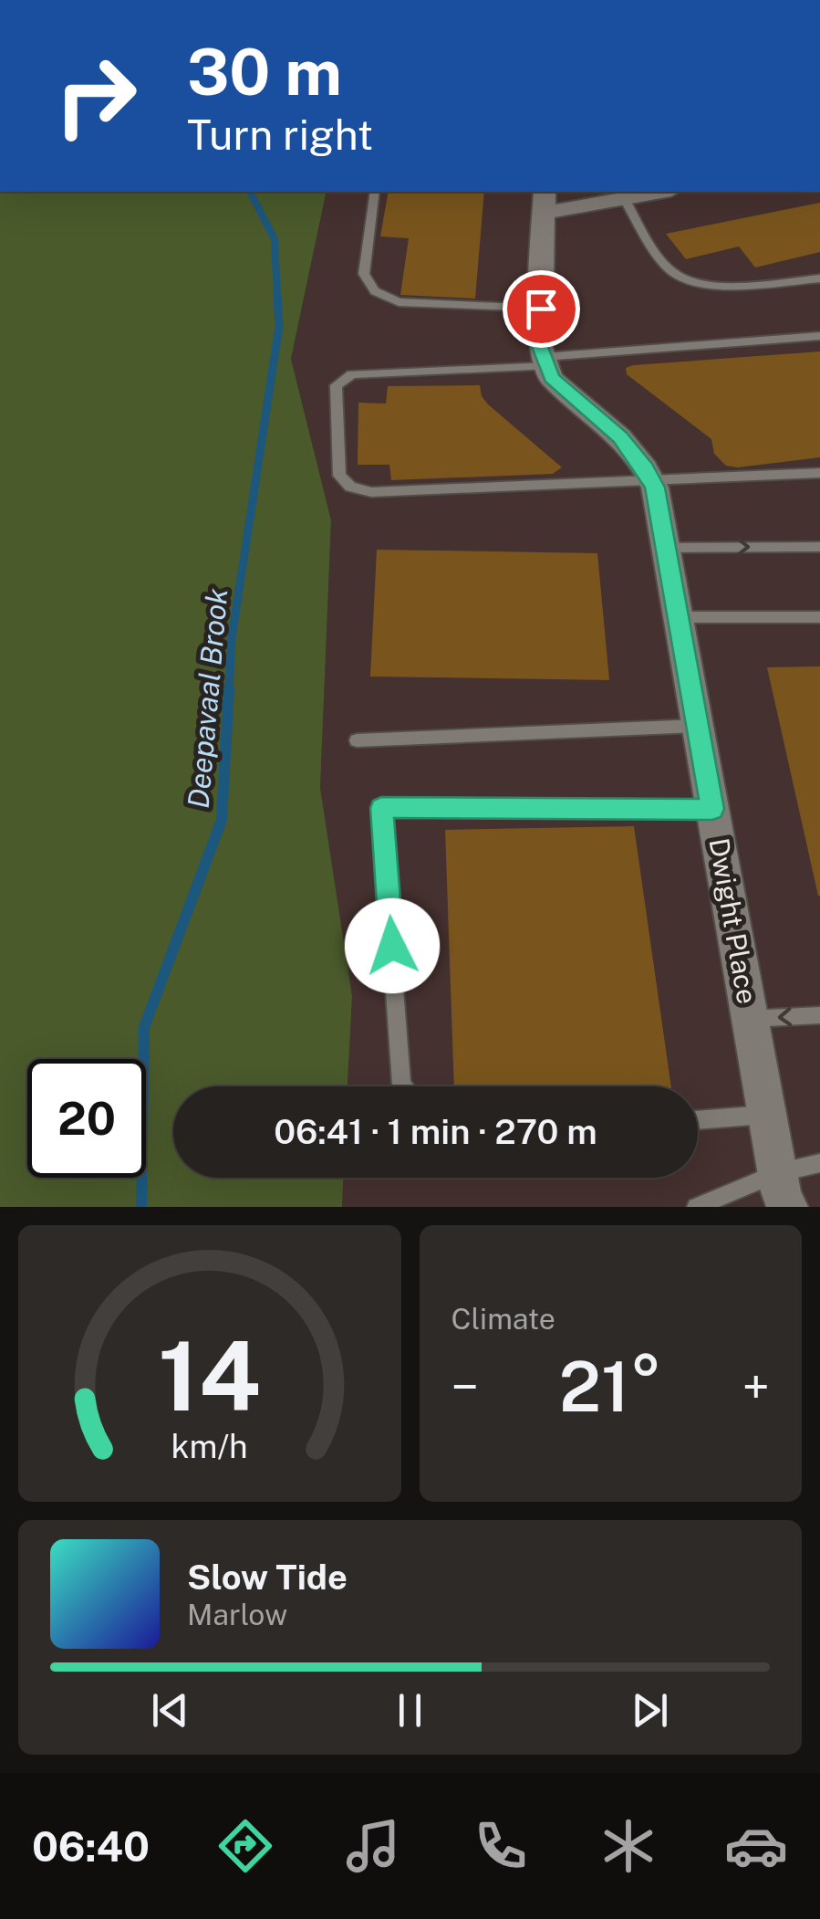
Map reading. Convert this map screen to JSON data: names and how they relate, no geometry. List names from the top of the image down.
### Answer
{
  "streets": {
    "street": ["Dwight Place"]
  },
  "water": ["Deepavaal Brook"],
  "page": {
    "turn": ["30 m", "Turn right"],
    "limit": "20",
    "trip": "06:41 · 1 min · 270 m",
    "tile": "Climate",
    "heat": ["−", "21°", "+"],
    "song": ["Slow Tide", "Marlow"],
    "tabs": "06:40",
    "gauge": ["14", "km/h"]
  }
}
